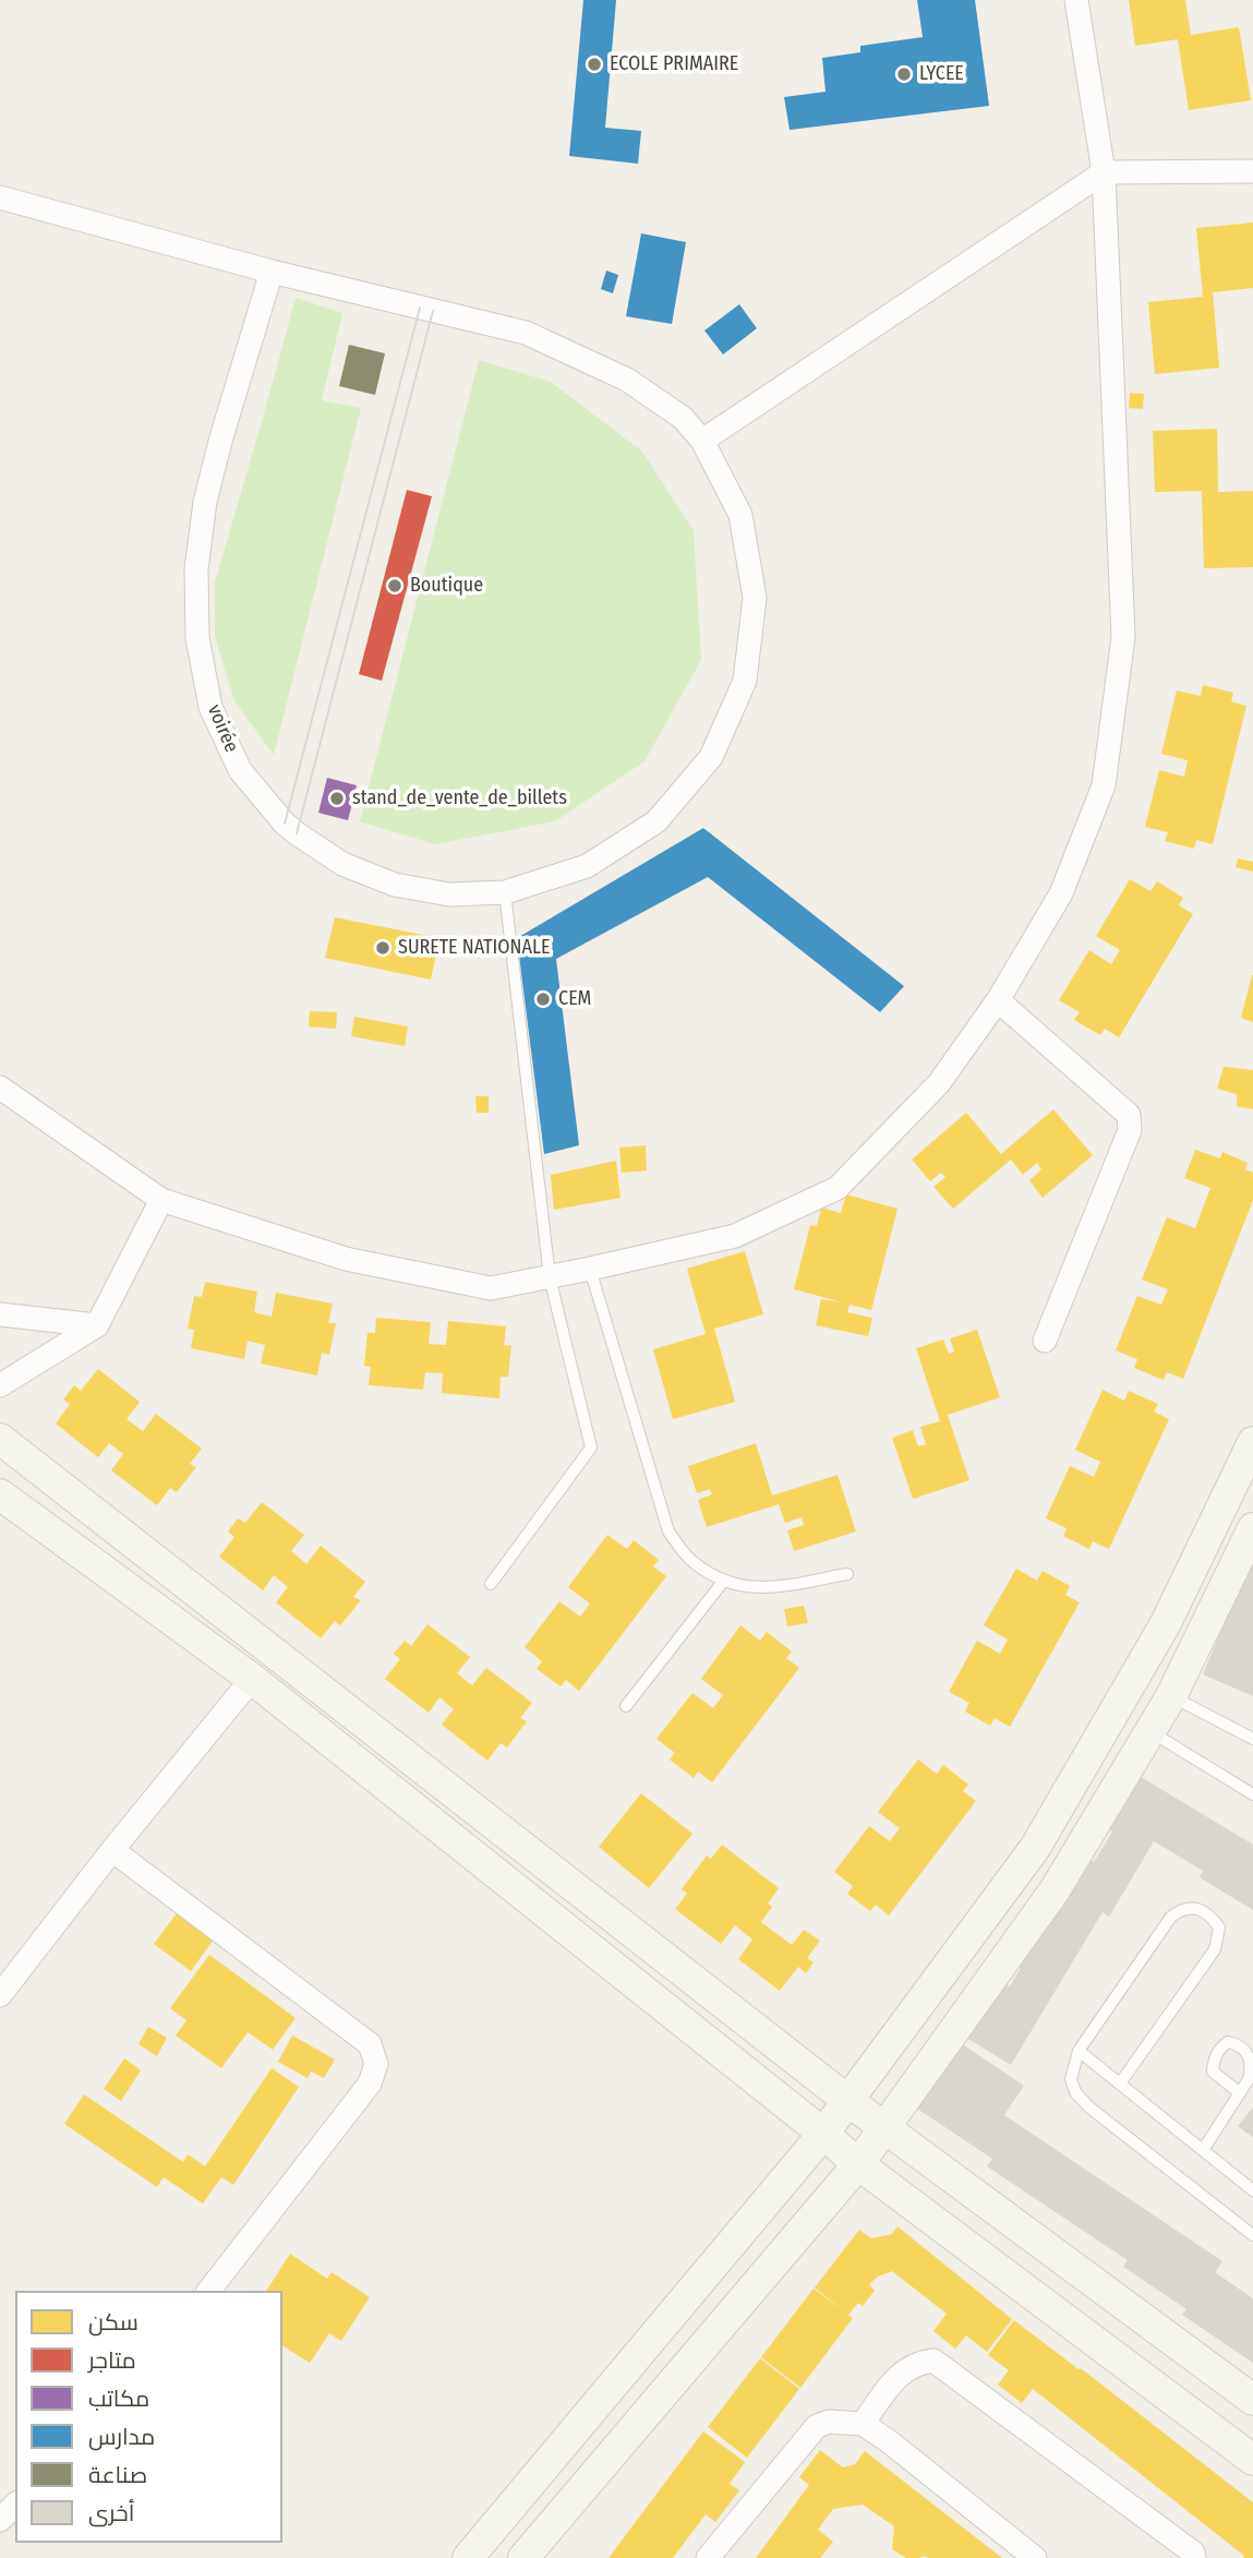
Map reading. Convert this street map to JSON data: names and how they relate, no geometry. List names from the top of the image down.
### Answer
{
  "streets": {
    "street": ["voirée"]
  },
  "places": [
    "ECOLE PRIMAIRE",
    "LYCEE",
    "Boutique",
    "stand_de_vente_de_billets",
    "SURETE NATIONALE",
    "CEM"
  ],
  "legend": [
    "سكن",
    "متاجر",
    "مكاتب",
    "مدارس",
    "صناعة",
    "أخرى"
  ]
}
